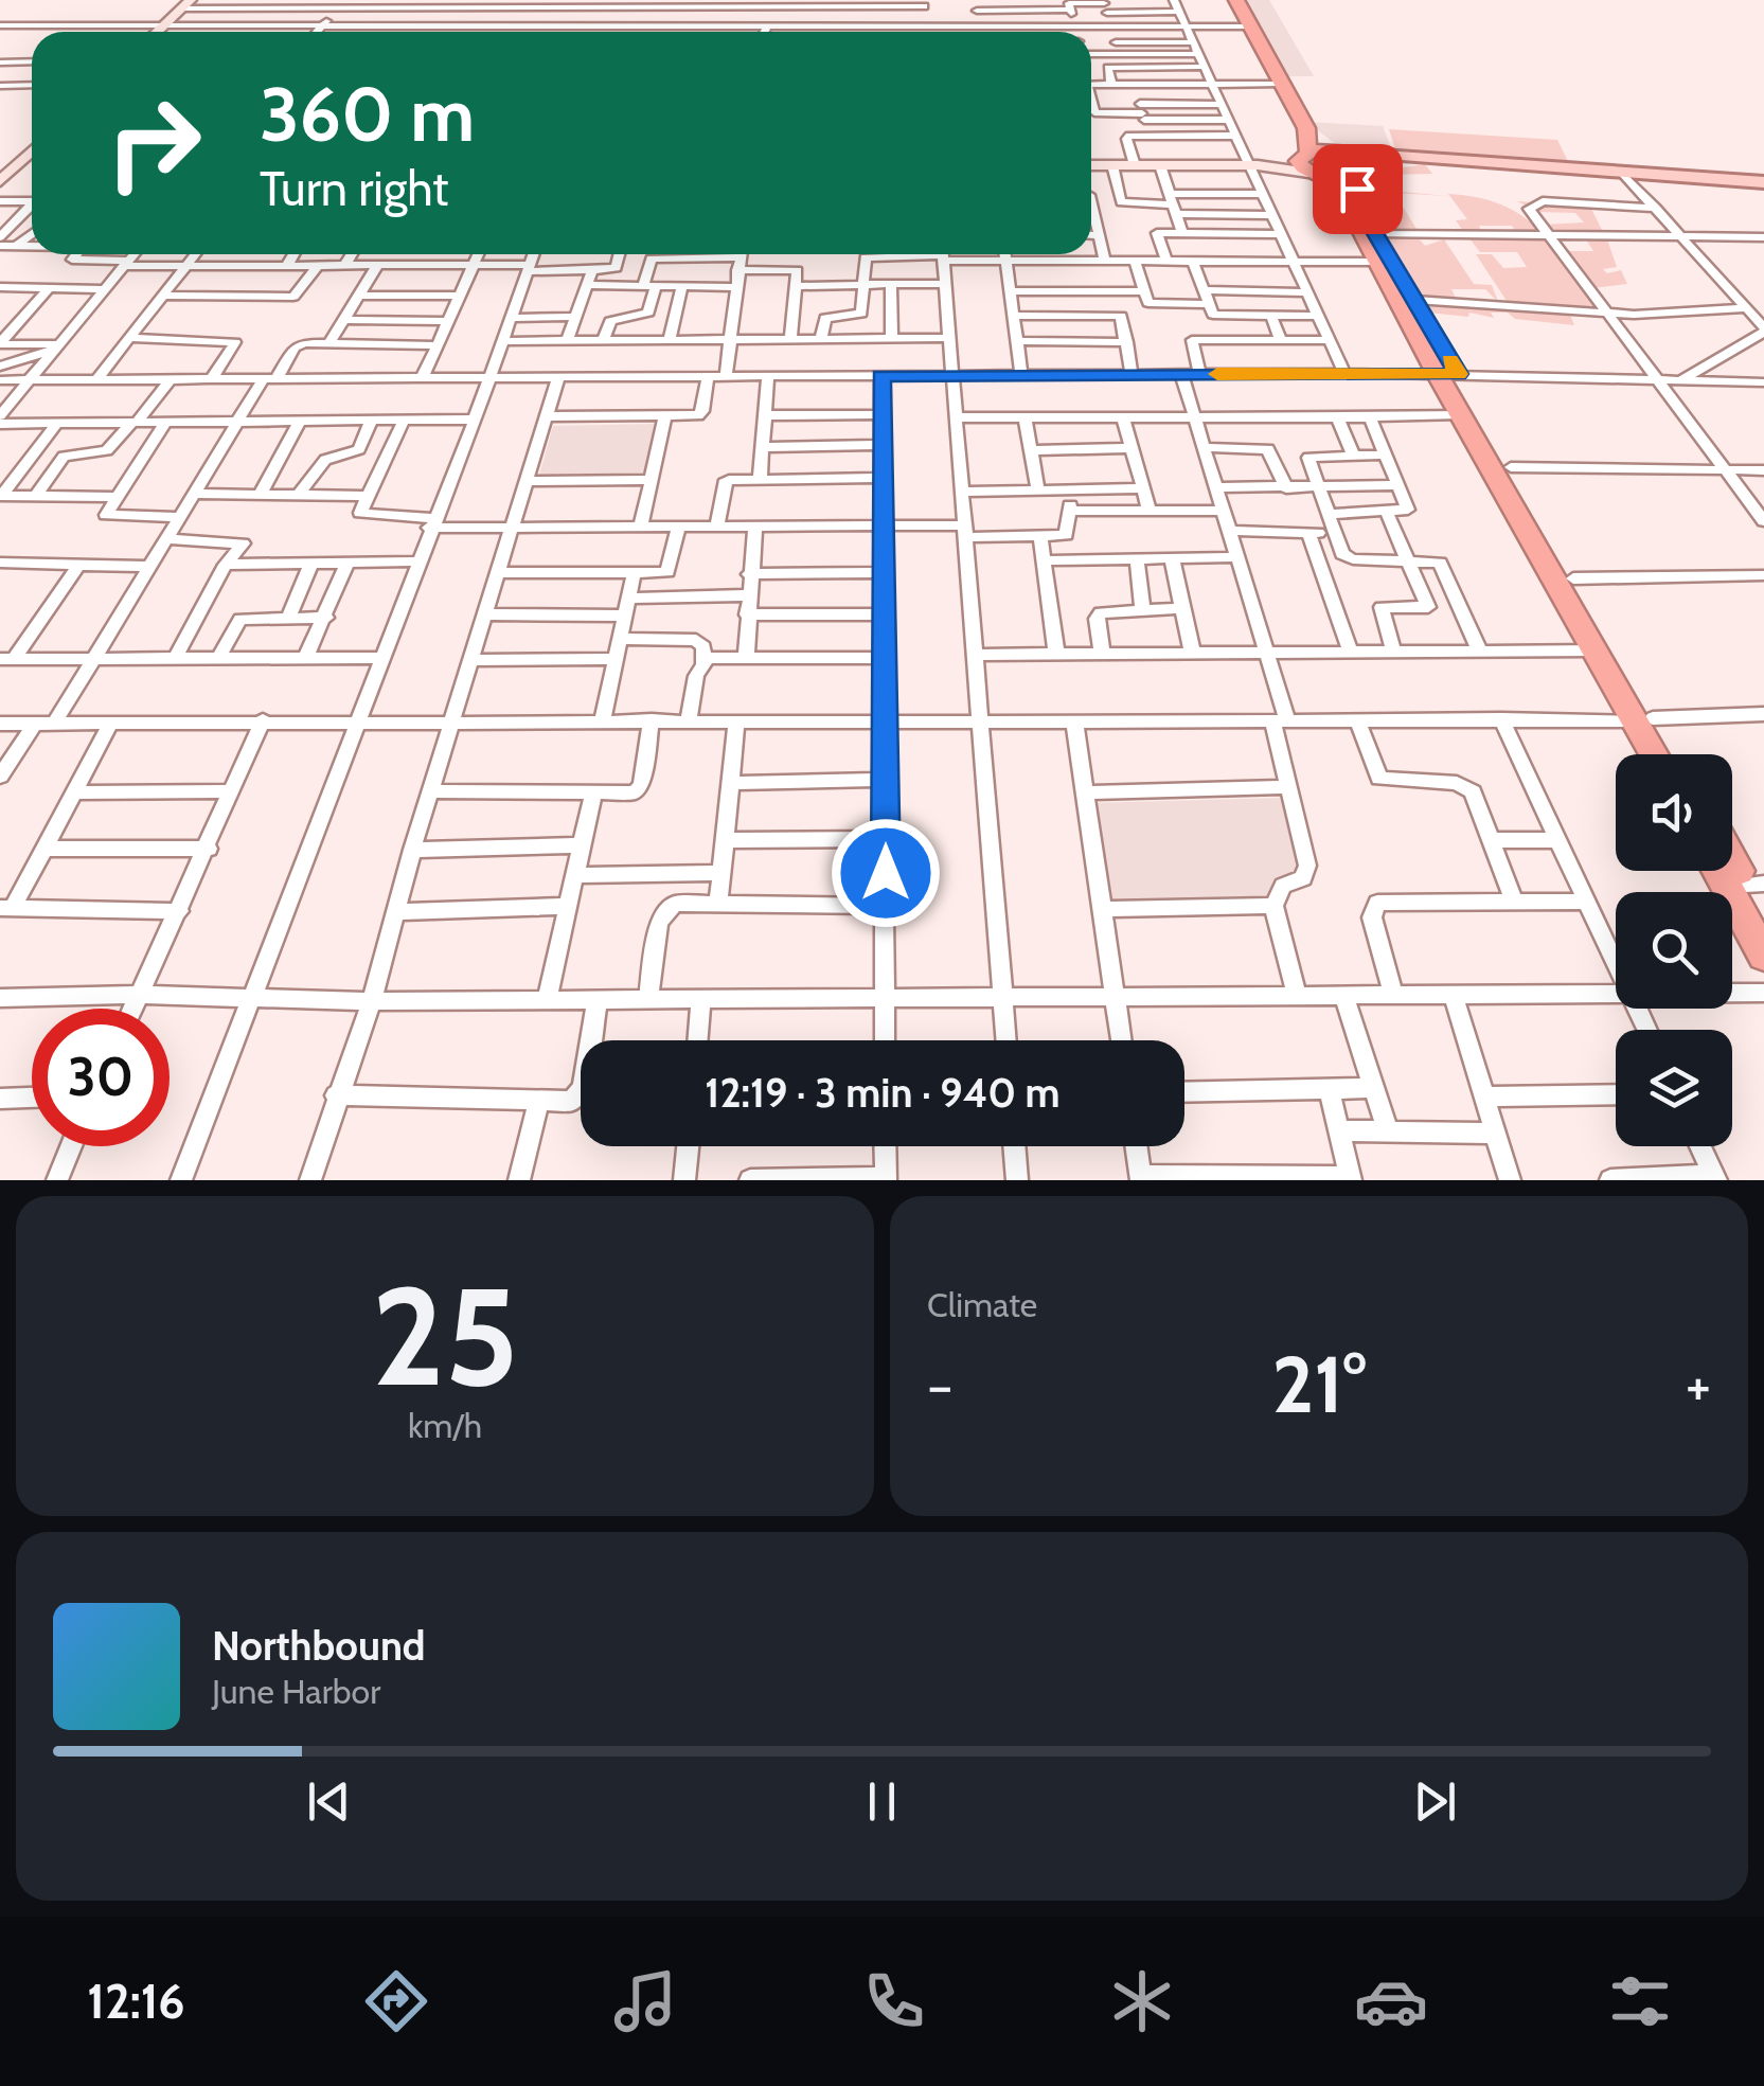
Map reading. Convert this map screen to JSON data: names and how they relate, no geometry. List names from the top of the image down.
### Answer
{
  "page": {
    "turn": ["360 m", "Turn right"],
    "limit": "30",
    "trip": "12:19 · 3 min · 940 m",
    "tile": [
      ["25", "km/h"],
      "Climate"
    ],
    "heat": ["−", "21°", "+"],
    "song": ["Northbound", "June Harbor"],
    "tabs": "12:16"
  }
}
